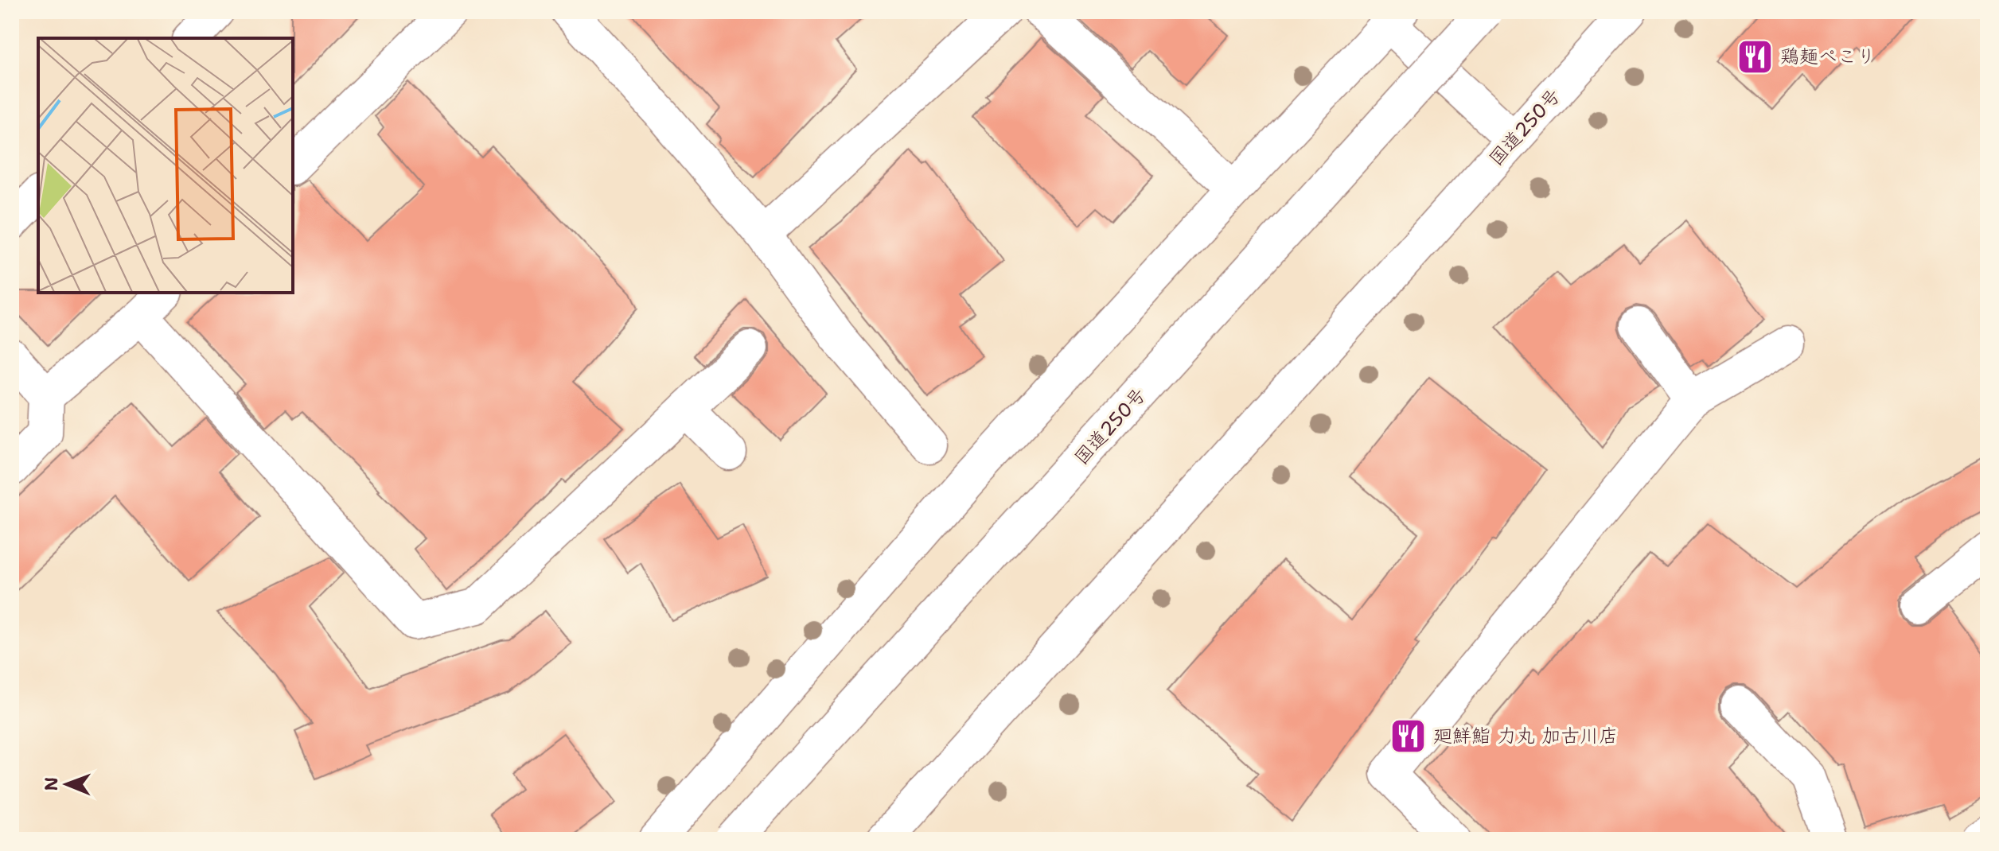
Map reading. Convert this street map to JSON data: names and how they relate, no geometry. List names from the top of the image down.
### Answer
{
  "streets": {
    "main road": ["国道250号"]
  },
  "places": {
    "restaurant": ["鶏麺ぺこり", "廻鮮鮨 力丸 加古川店"]
  },
  "north": "left"
}
